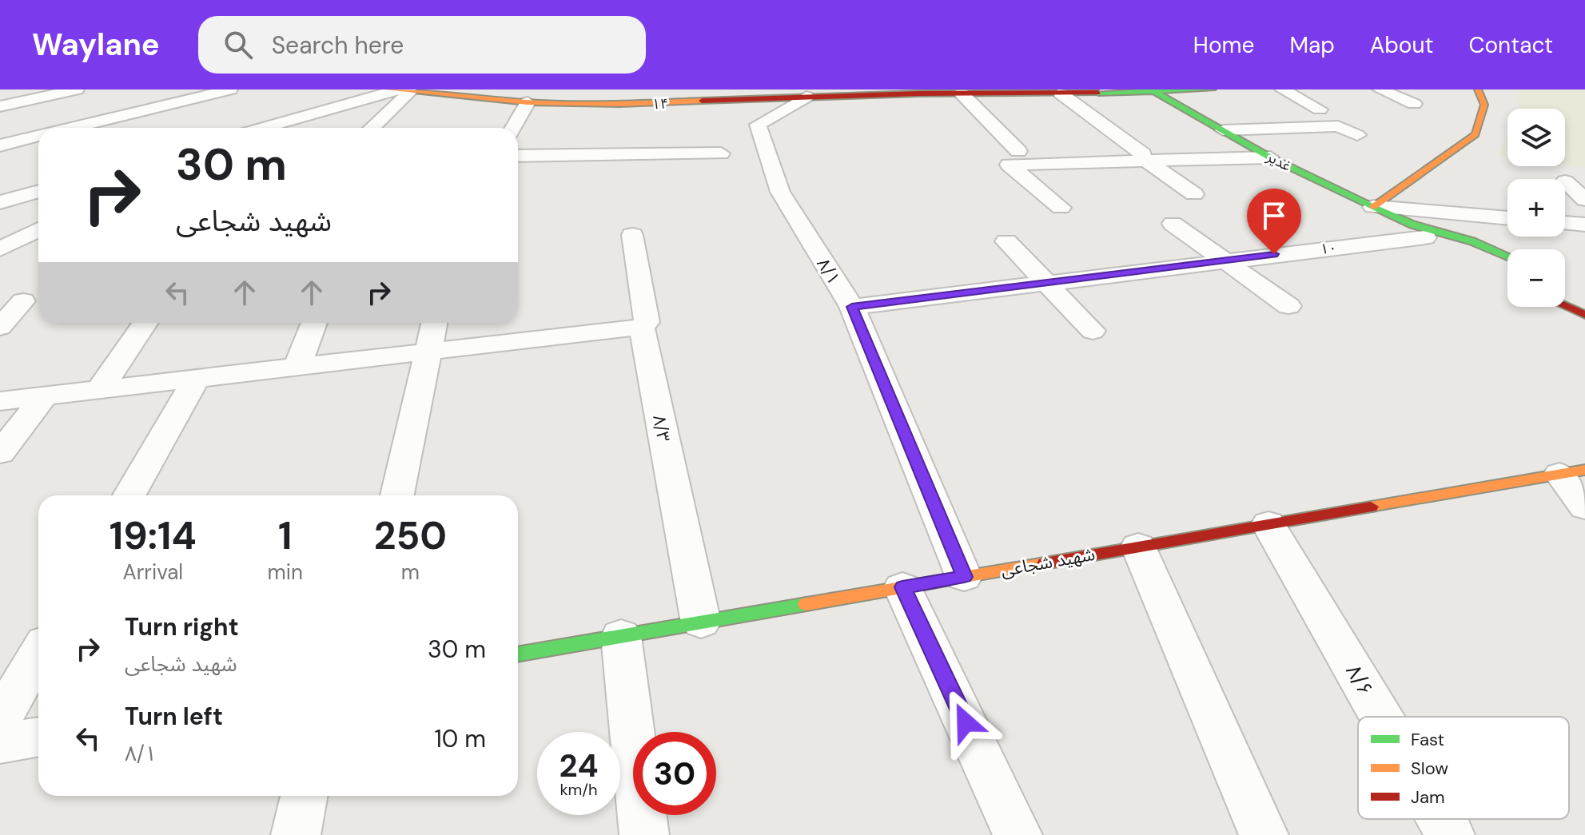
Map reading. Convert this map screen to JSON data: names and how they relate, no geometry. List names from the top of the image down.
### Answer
{
  "streets": {
    "street": [
      "۱۴",
      "غدیر",
      "۱۰",
      "۸/۱",
      "۸/۳",
      "شهید شجاعی",
      "۸/۶"
    ]
  },
  "crossings": [
    ["۱۴", "غدیر"],
    ["۱۴", "۸/۱"],
    ["غدیر", "۱۰"],
    ["۱۰", "۸/۱"],
    ["۸/۱", "شهید شجاعی"],
    ["۸/۳", "شهید شجاعی"],
    ["شهید شجاعی", "۸/۶"]
  ],
  "legend": ["Fast", "Slow", "Jam"],
  "page": {
    "header": "Waylane",
    "search": "Search here",
    "nav": [
      "Home",
      "Map",
      "About",
      "Contact"
    ],
    "map_buttons": ["+", "−"],
    "turn": ["30 m", "شهید شجاعی"],
    "eta": [
      "19:14",
      "Arrival",
      "1",
      "min",
      "250",
      "m"
    ],
    "list": [
      {
        "name": "Turn right",
        "note": "شهید شجاعی",
        "value": "30 m"
      },
      {
        "name": "Turn left",
        "note": "۸/۱",
        "value": "10 m"
      }
    ],
    "speed": "24 km/h",
    "limit": "30"
  }
}
